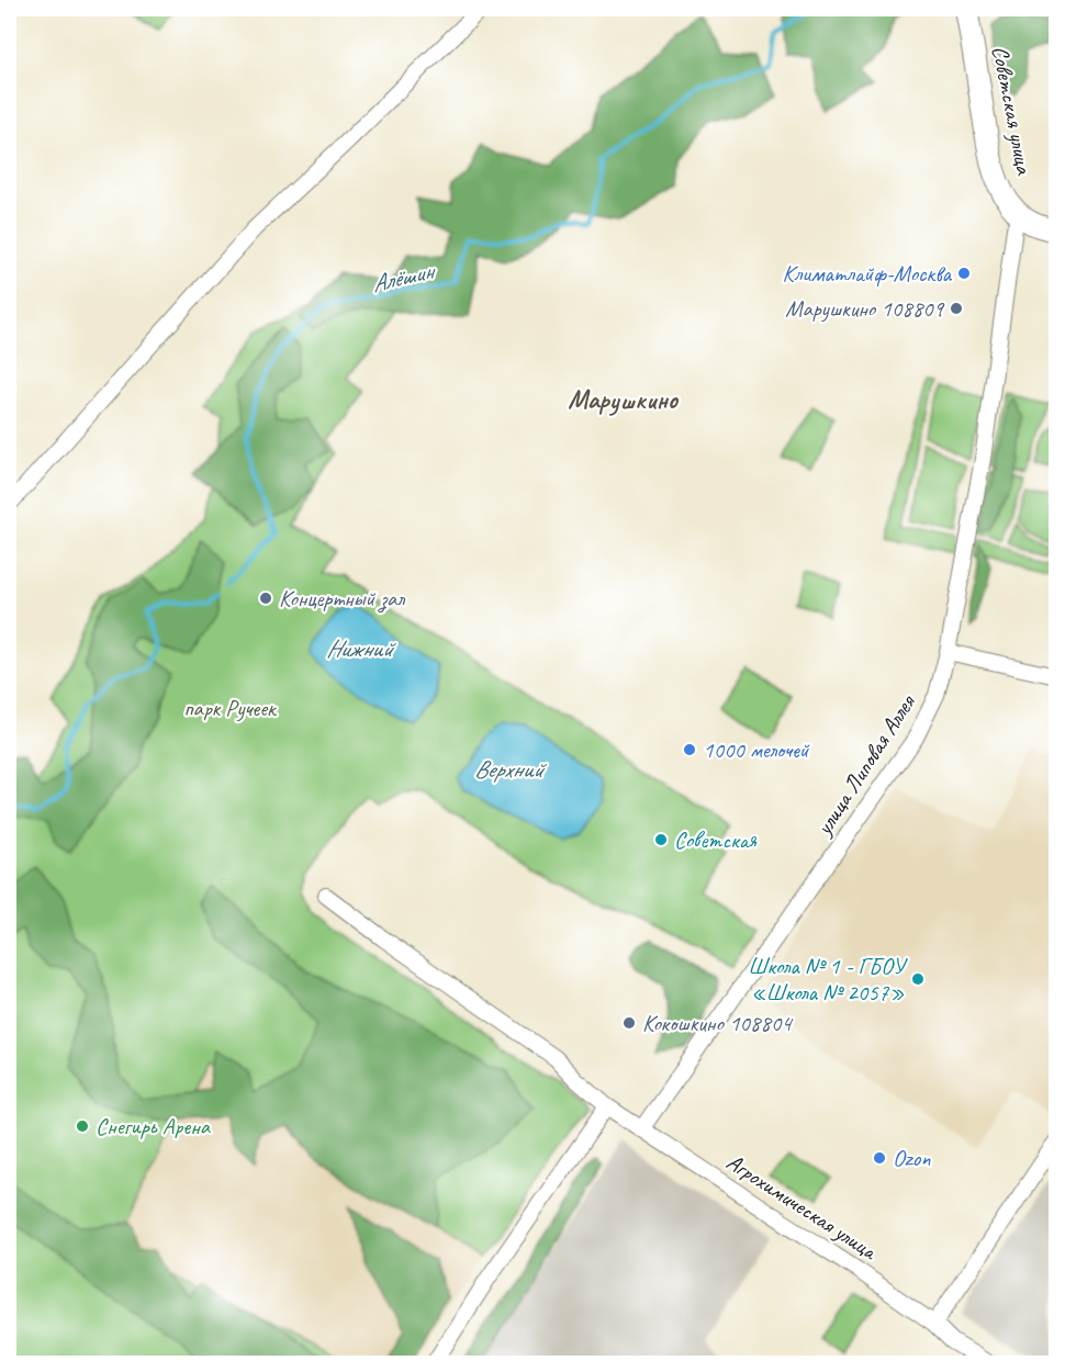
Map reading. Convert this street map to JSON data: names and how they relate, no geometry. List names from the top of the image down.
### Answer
{
  "streets": {
    "street": ["Советская улица", "улица Липовая Аллея", "Агрохимическая улица"]
  },
  "crossings": [
    ["Советская улица", "улица Липовая Аллея"],
    ["улица Липовая Аллея", "Агрохимическая улица"]
  ],
  "districts": ["Марушкино"],
  "water": ["Алёшин", "Нижний", "Верхний"],
  "parks": ["парк Ручеек"],
  "places": [
    "Климатлайф-Москва",
    "Марушкино 108809",
    "Концертный зал",
    "1000 мелочей",
    "Советская",
    "Школа № 1 - ГБОУ «Школа № 2057»",
    "Кокошкино 108804",
    "Снегирь Арена",
    "Ozon"
  ]
}
